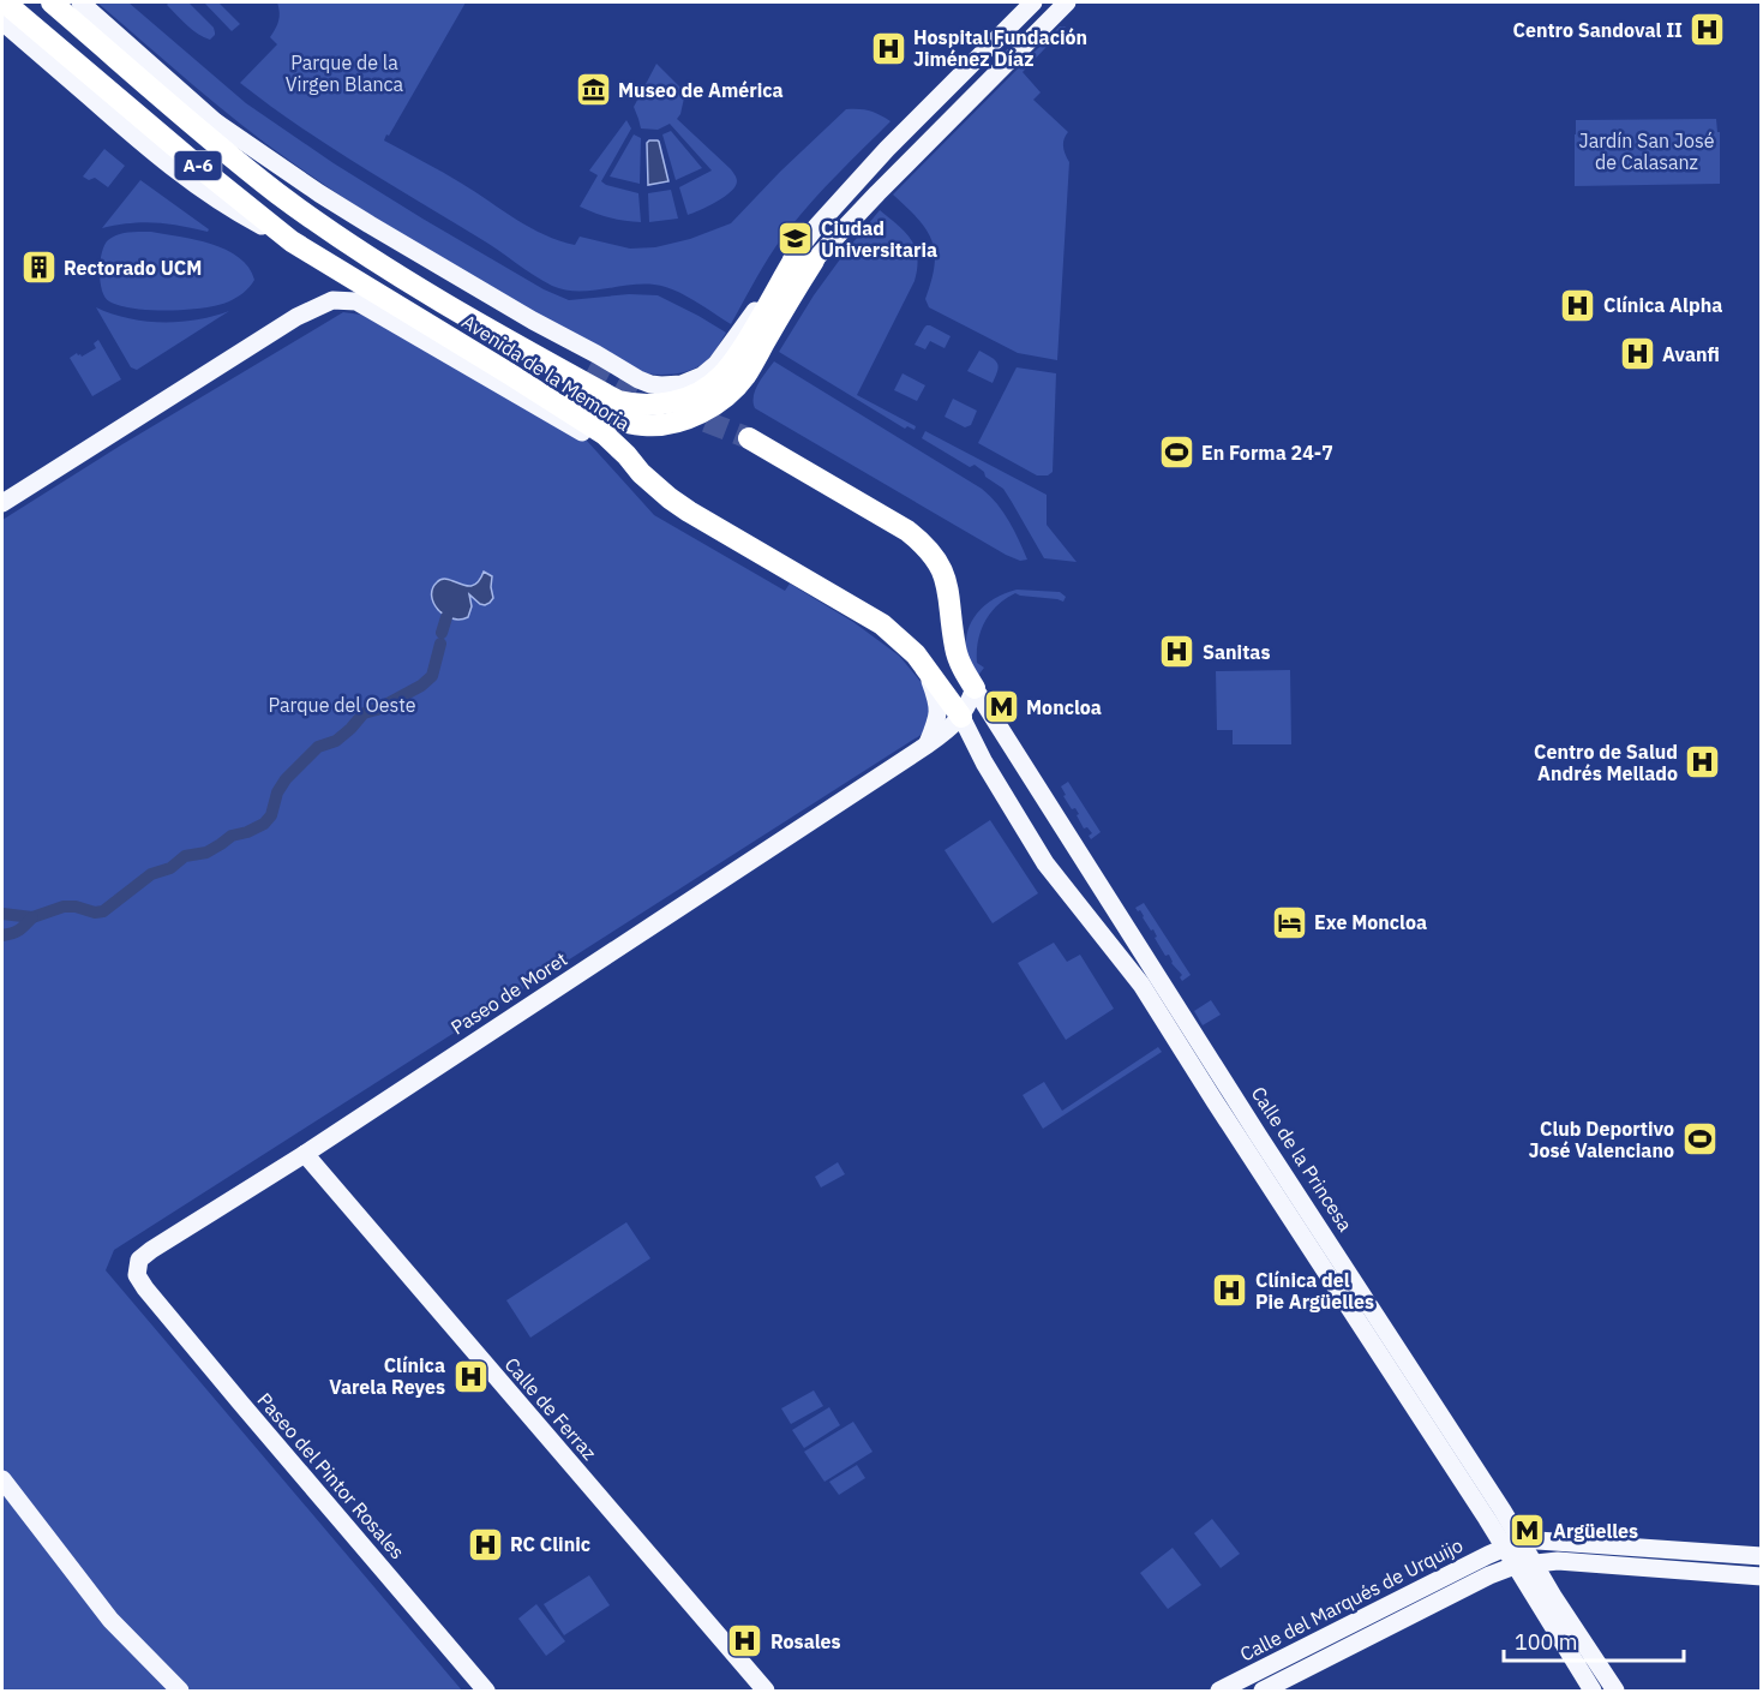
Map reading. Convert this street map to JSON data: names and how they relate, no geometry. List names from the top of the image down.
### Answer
{
  "streets": {
    "highway": ["A-6", "Avenida de la Memoria", "Calle de la Princesa"],
    "main road": [
      "Paseo de Moret",
      "Calle de Ferraz",
      "Paseo del Pintor Rosales",
      "Calle del Marqués de Urquijo"
    ]
  },
  "crossings": [
    ["Avenida de la Memoria", "Paseo de Moret"],
    ["Avenida de la Memoria", "Calle de la Princesa"],
    ["Paseo de Moret", "Calle de la Princesa"],
    ["Paseo de Moret", "Calle de Ferraz"],
    ["Paseo de Moret", "Paseo del Pintor Rosales"],
    ["Calle de la Princesa", "Calle del Marqués de Urquijo"]
  ],
  "parks": ["Parque de la Virgen Blanca", "Jardín San José de Calasanz", "Parque del Oeste"],
  "places": {
    "hospital": [
      "Centro Sandoval II",
      "Hospital Fundación Jiménez Díaz",
      "Clínica Alpha",
      "Avanfi",
      "Sanitas",
      "Centro de Salud Andrés Mellado",
      "Clínica del Pie Argüelles",
      "Clínica Varela Reyes",
      "RC Clinic",
      "Rosales"
    ],
    "museum": ["Museo de América"],
    "school or university": ["Ciudad Universitaria"],
    "building": ["Rectorado UCM"],
    "sports": ["En Forma 24-7", "Club Deportivo José Valenciano"],
    "metro station": ["Moncloa", "Argüelles"],
    "hotel": ["Exe Moncloa"]
  },
  "scale_bar": "100 m"
}
